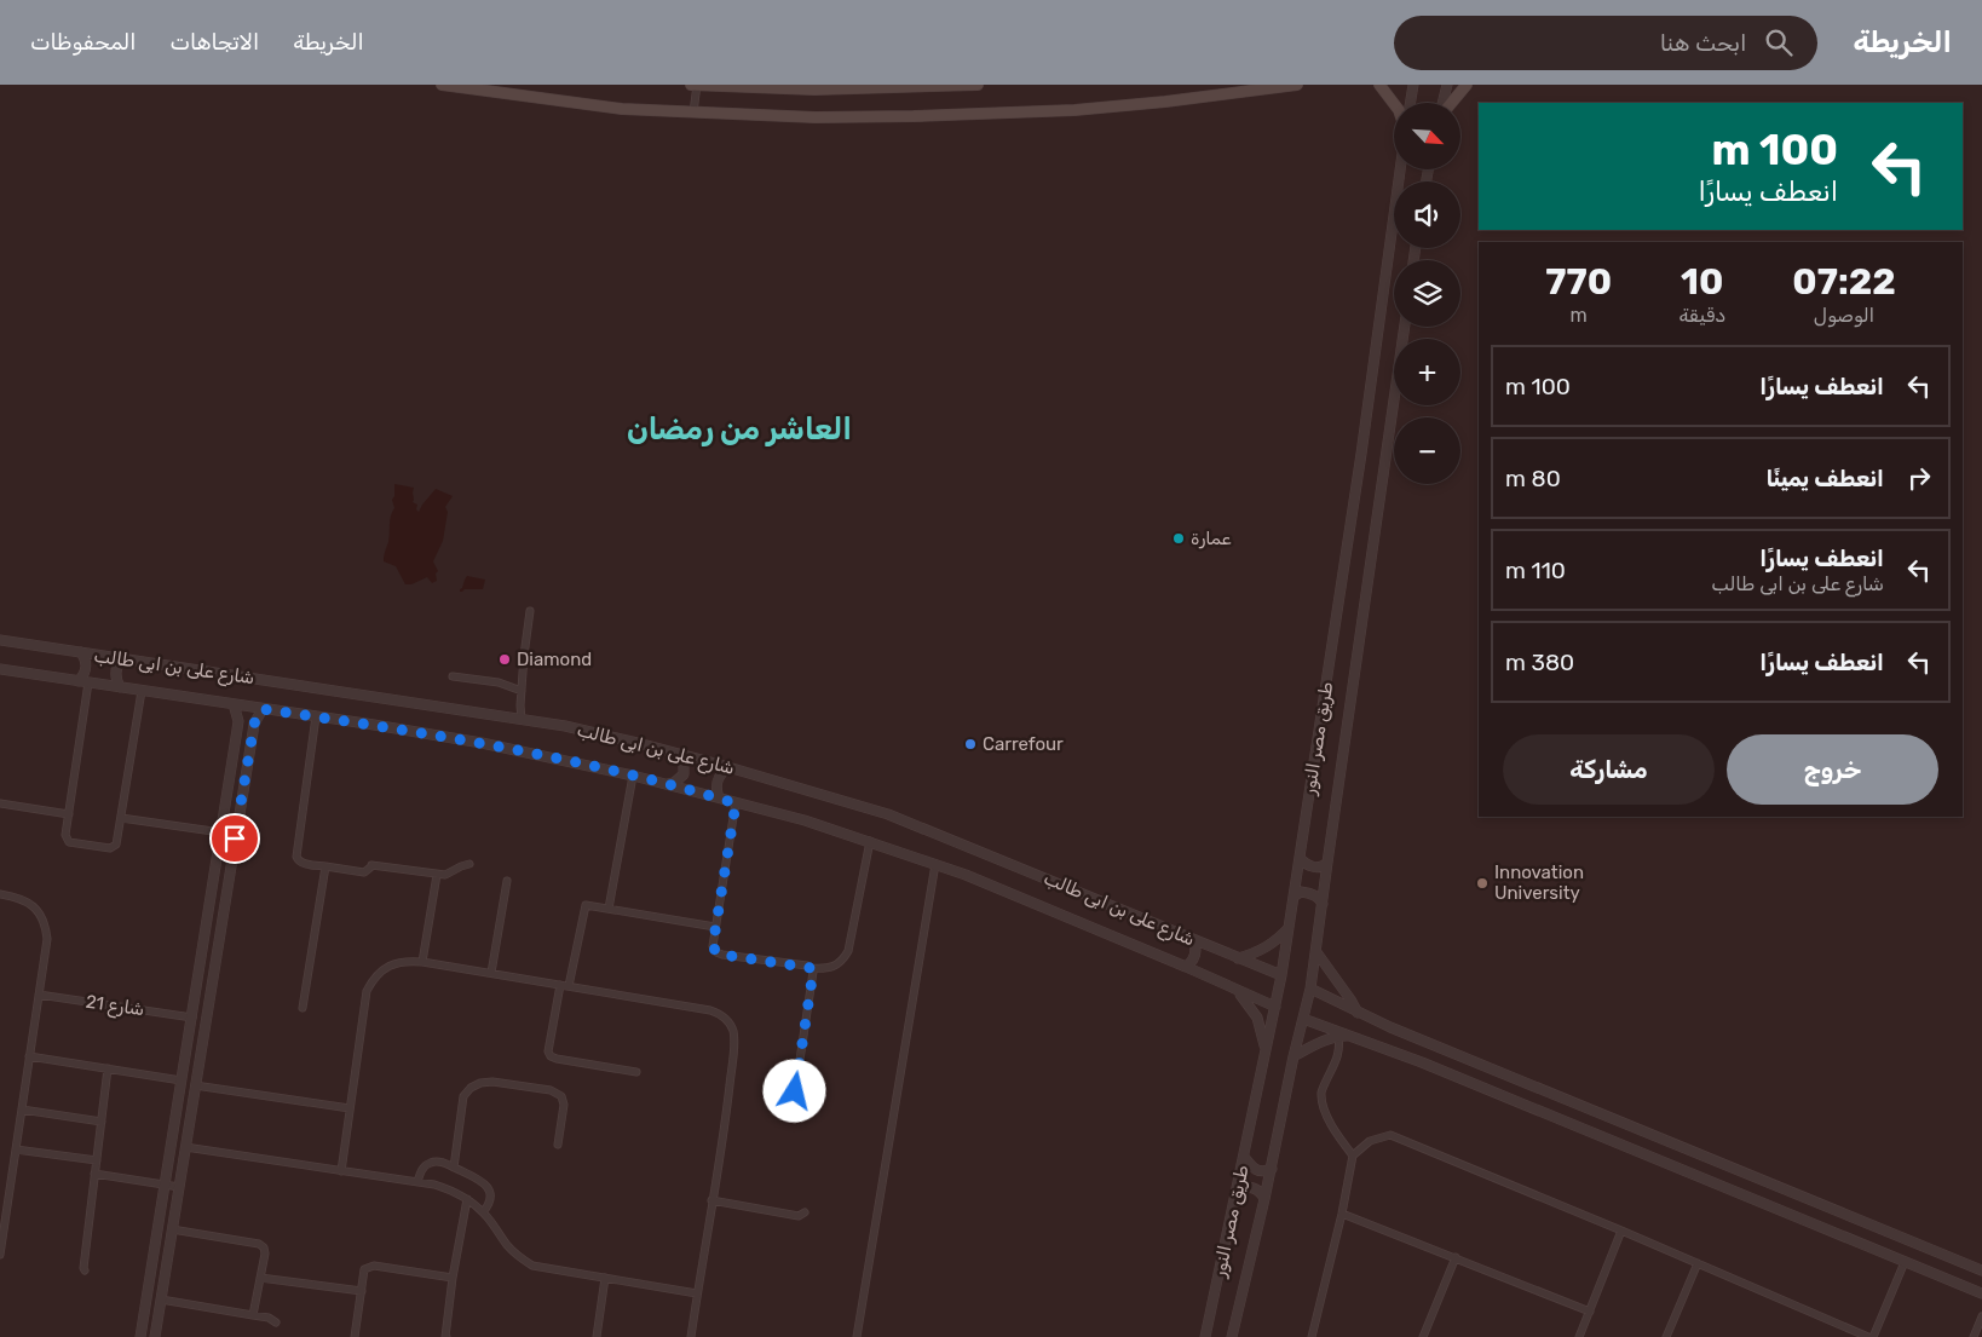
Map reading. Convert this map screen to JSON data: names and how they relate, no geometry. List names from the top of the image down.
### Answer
{
  "streets": {
    "street": ["شارع على بن ابى طالب", "طريق مصر النور", "شارع 21"]
  },
  "crossings": [
    ["شارع على بن ابى طالب", "طريق مصر النور"]
  ],
  "districts": ["العاشر من رمضان"],
  "places": [
    "عمارة",
    "Diamond",
    "Carrefour",
    "Innovation University"
  ],
  "north": "bottom right",
  "page": {
    "header": "الخريطة",
    "search": "ابحث هنا",
    "nav": ["الخريطة", "الاتجاهات", "المحفوظات"],
    "map_buttons": ["+", "−"],
    "turn": ["100 m", "انعطف يسارًا"],
    "eta": [
      "07:22",
      "الوصول",
      "10",
      "دقيقة",
      "770",
      "m"
    ],
    "list": [
      {
        "name": "انعطف يسارًا",
        "value": "100 m"
      },
      {
        "name": "انعطف يمينًا",
        "value": "80 m"
      },
      {
        "name": "انعطف يسارًا",
        "note": "شارع على بن ابى طالب",
        "value": "110 m"
      },
      {
        "name": "انعطف يسارًا",
        "value": "380 m"
      }
    ],
    "buttons": ["خروج", "مشاركة"]
  }
}
